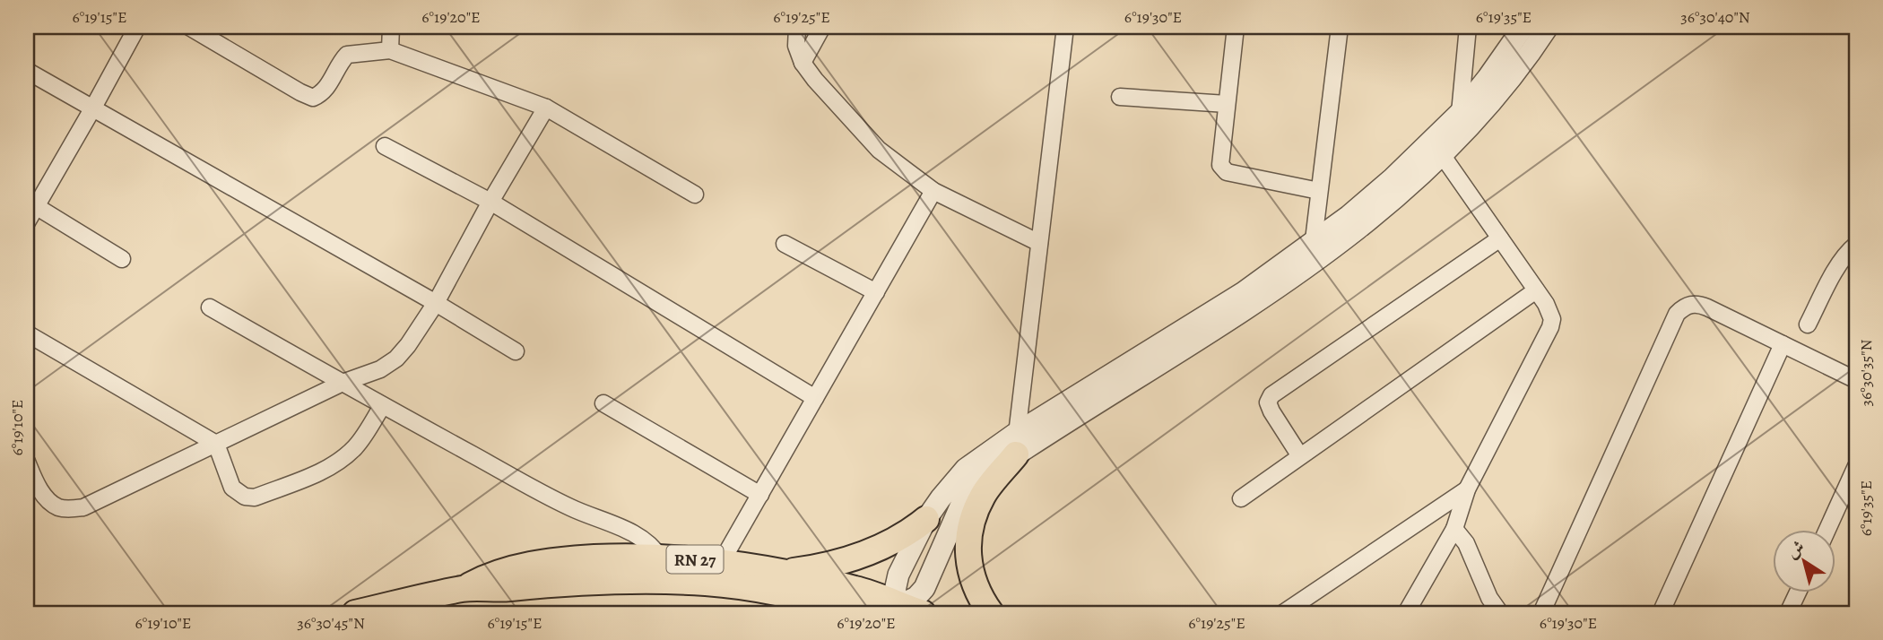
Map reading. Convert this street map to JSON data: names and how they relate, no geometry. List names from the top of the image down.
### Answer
{
  "streets": {
    "main road": ["RN 27"]
  },
  "north": "top left",
  "coordinates": [
    "6°19'15\"E",
    "6°19'20\"E",
    "6°19'25\"E",
    "6°19'30\"E",
    "6°19'35\"E",
    "36°30'40\"N",
    "36°30'35\"N",
    "6°19'10\"E",
    "36°30'45\"N"
  ]
}
